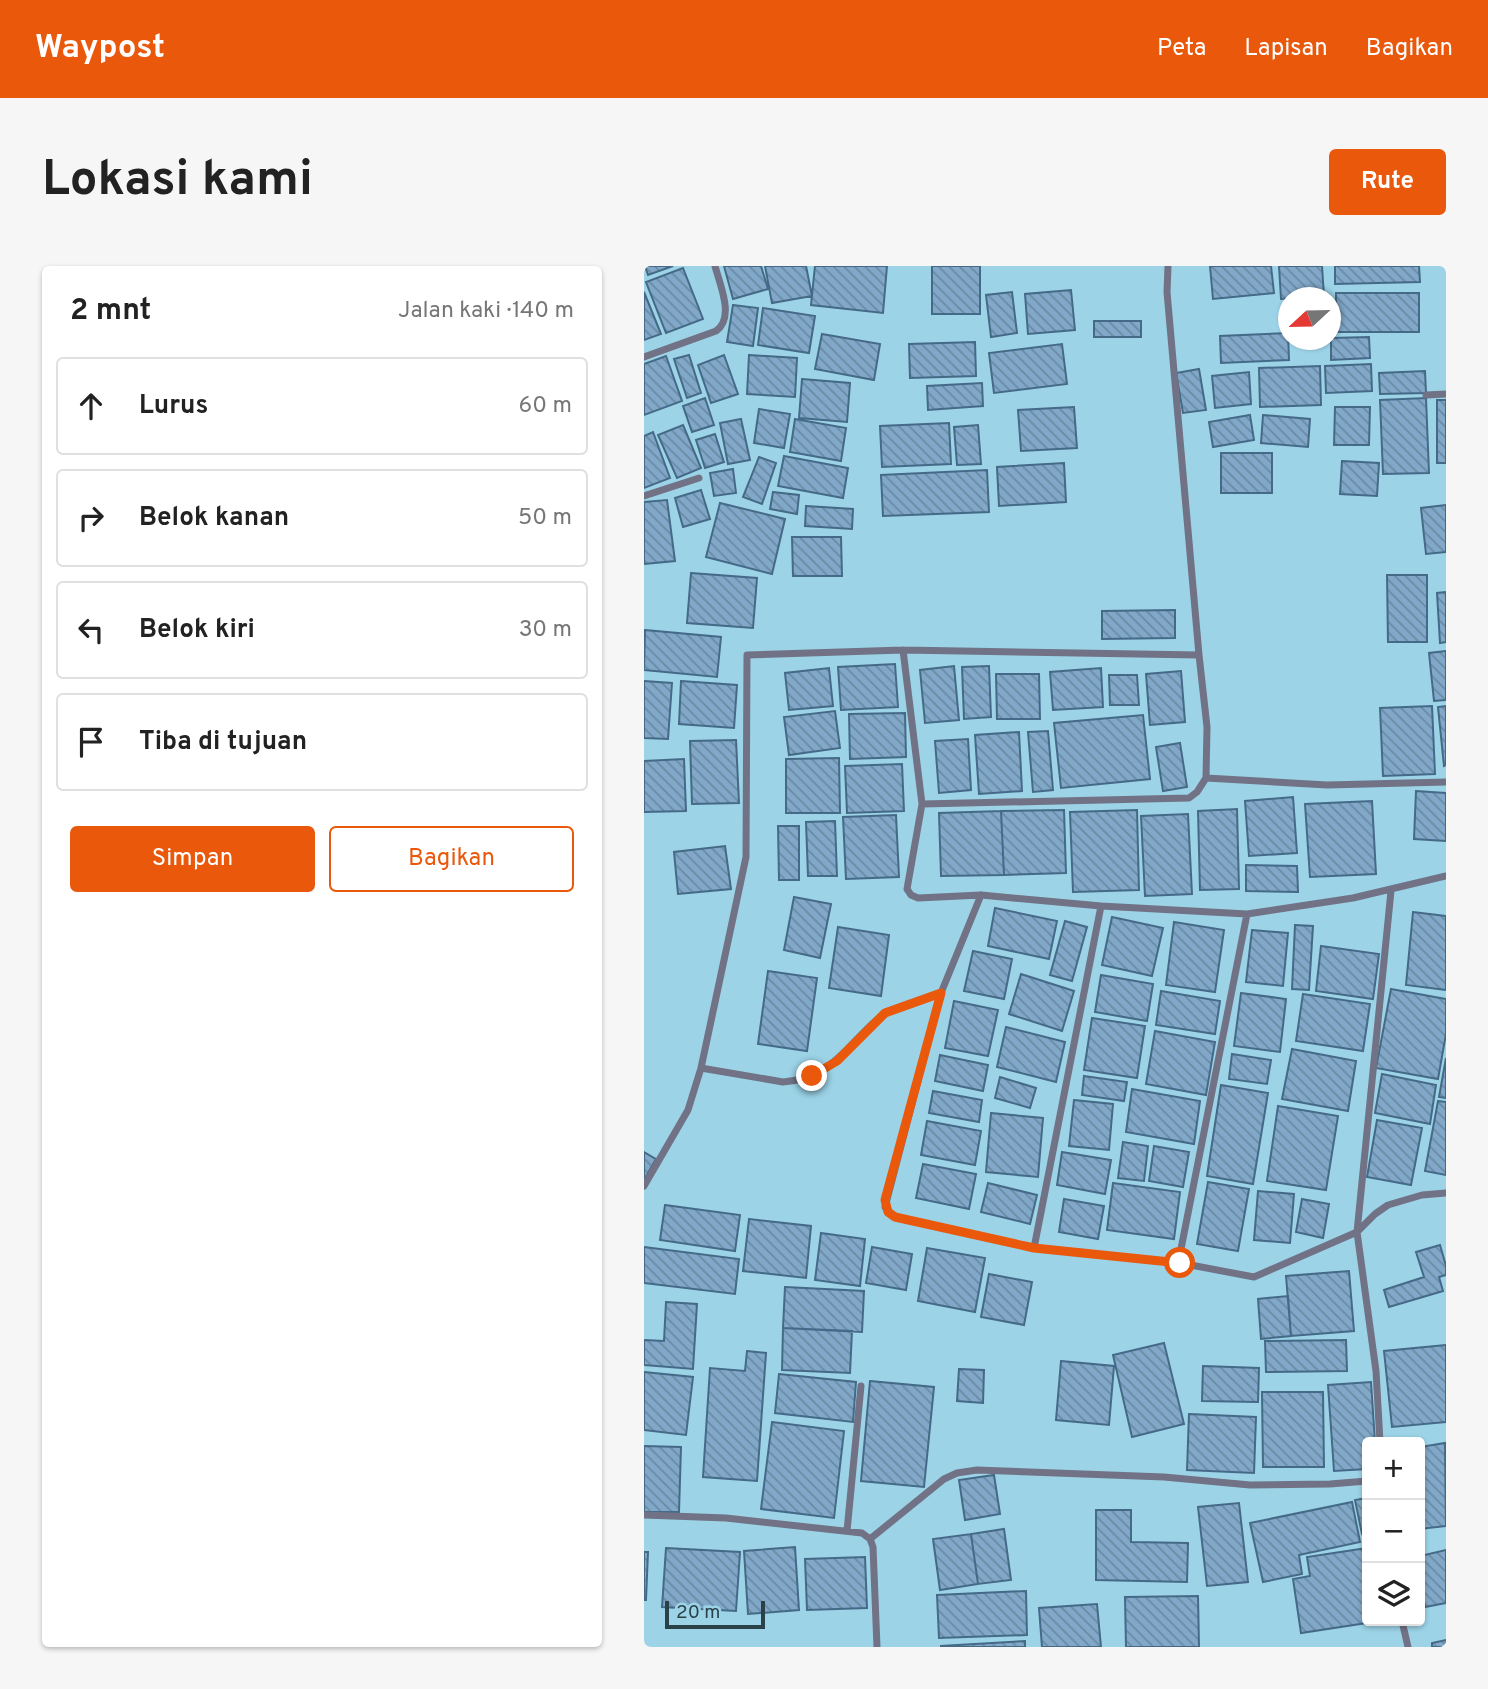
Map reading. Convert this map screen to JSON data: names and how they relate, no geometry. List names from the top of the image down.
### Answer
{
  "scale_bar": "20 m",
  "north": "left",
  "page": {
    "header": "Waypost",
    "nav": ["Peta", "Lapisan", "Bagikan"],
    "buttons": [
      "Rute",
      ["Simpan", "Bagikan"]
    ],
    "title": "Lokasi kami",
    "heading": ["2 mnt", "Jalan kaki · 140 m"],
    "list": [
      ["Lurus", "60 m"],
      ["Belok kanan", "50 m"],
      ["Belok kiri", "30 m"],
      "Tiba di tujuan"
    ],
    "map_buttons": ["+", "−"],
    "scale": "20 m"
  }
}
